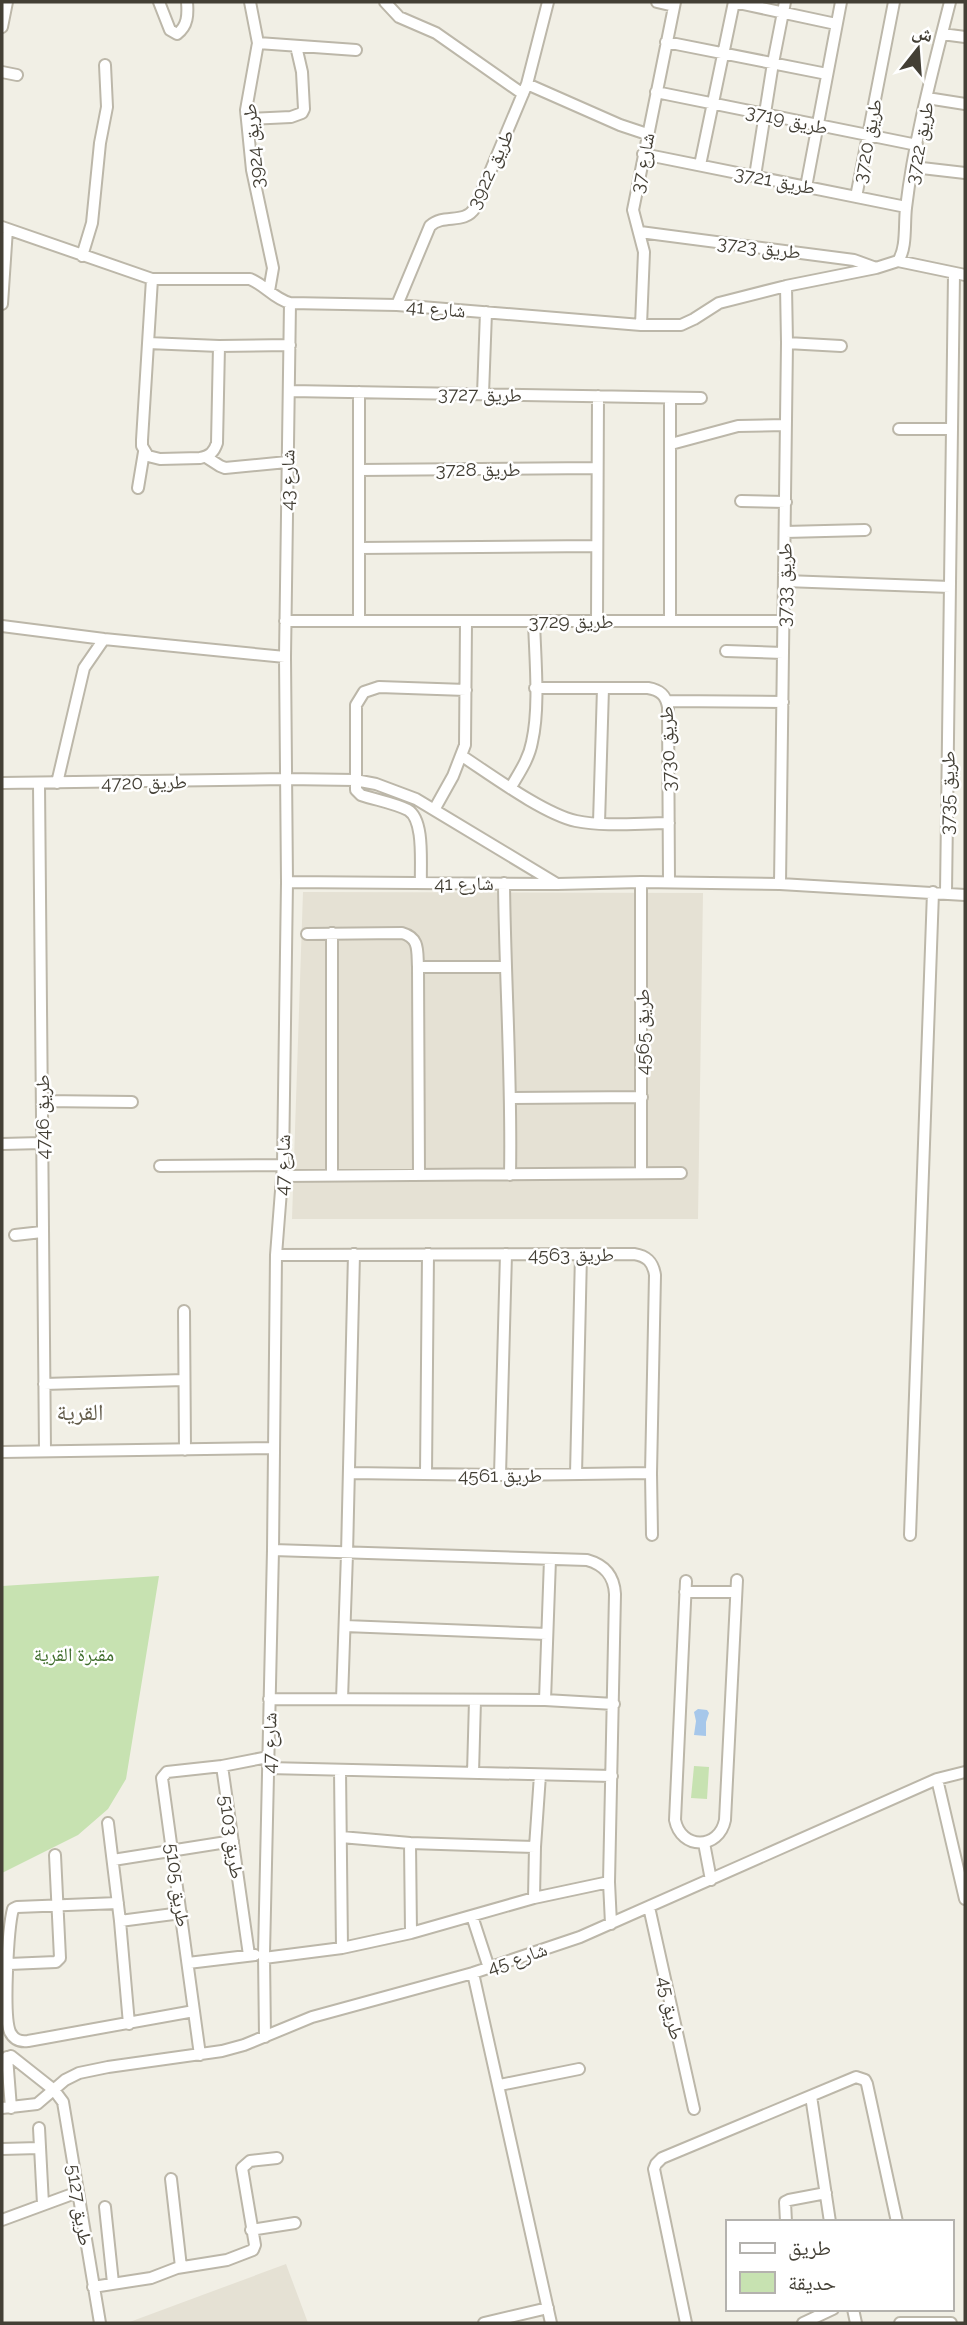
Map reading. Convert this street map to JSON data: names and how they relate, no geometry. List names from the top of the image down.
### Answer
{
  "streets": {
    "street": [
      "طريق 3719",
      "طريق 3720",
      "طريق 3722",
      "طريق 3924",
      "شارع 37",
      "طريق 3922",
      "طريق 3721",
      "طريق 3723",
      "شارع 41",
      "طريق 3727",
      "طريق 3728",
      "شارع 43",
      "طريق 3733",
      "طريق 3729",
      "طريق 3730",
      "طريق 4720",
      "طريق 3735",
      "طريق 4565",
      "طريق 4746",
      "شارع 47",
      "طريق 4563",
      "طريق 4561",
      "طريق 5103",
      "طريق 5105",
      "شارع 45",
      "طريق 45",
      "طريق 5127"
    ]
  },
  "crossings": [
    ["طريق 3719", "طريق 3720"],
    ["طريق 3719", "طريق 3722"],
    ["طريق 3719", "شارع 37"],
    ["طريق 3720", "طريق 3721"],
    ["طريق 3722", "طريق 3721"],
    ["طريق 3924", "شارع 41"],
    ["شارع 37", "طريق 3721"],
    ["شارع 37", "طريق 3723"],
    ["شارع 37", "شارع 41"],
    ["طريق 3922", "شارع 41"],
    ["طريق 3723", "شارع 41"],
    ["شارع 41", "شارع 43"],
    ["شارع 41", "طريق 3733"],
    ["شارع 41", "طريق 3730"],
    ["شارع 41", "طريق 4720"],
    ["شارع 41", "طريق 3735"],
    ["شارع 41", "طريق 4565"],
    ["شارع 41", "شارع 47"],
    ["طريق 3727", "شارع 43"],
    ["شارع 43", "طريق 3729"],
    ["شارع 43", "طريق 4720"],
    ["شارع 43", "شارع 47"],
    ["طريق 3733", "طريق 3729"],
    ["طريق 4720", "طريق 4746"],
    ["شارع 47", "طريق 4563"],
    ["شارع 47", "شارع 45"],
    ["طريق 4563", "طريق 4561"],
    ["طريق 5103", "طريق 5105"],
    ["طريق 5105", "شارع 45"],
    ["شارع 45", "طريق 45"],
    ["شارع 45", "طريق 5127"]
  ],
  "districts": ["القرية"],
  "parks": ["مقبرة القرية"],
  "legend": ["طريق", "حديقة"],
  "north": "top"
}
